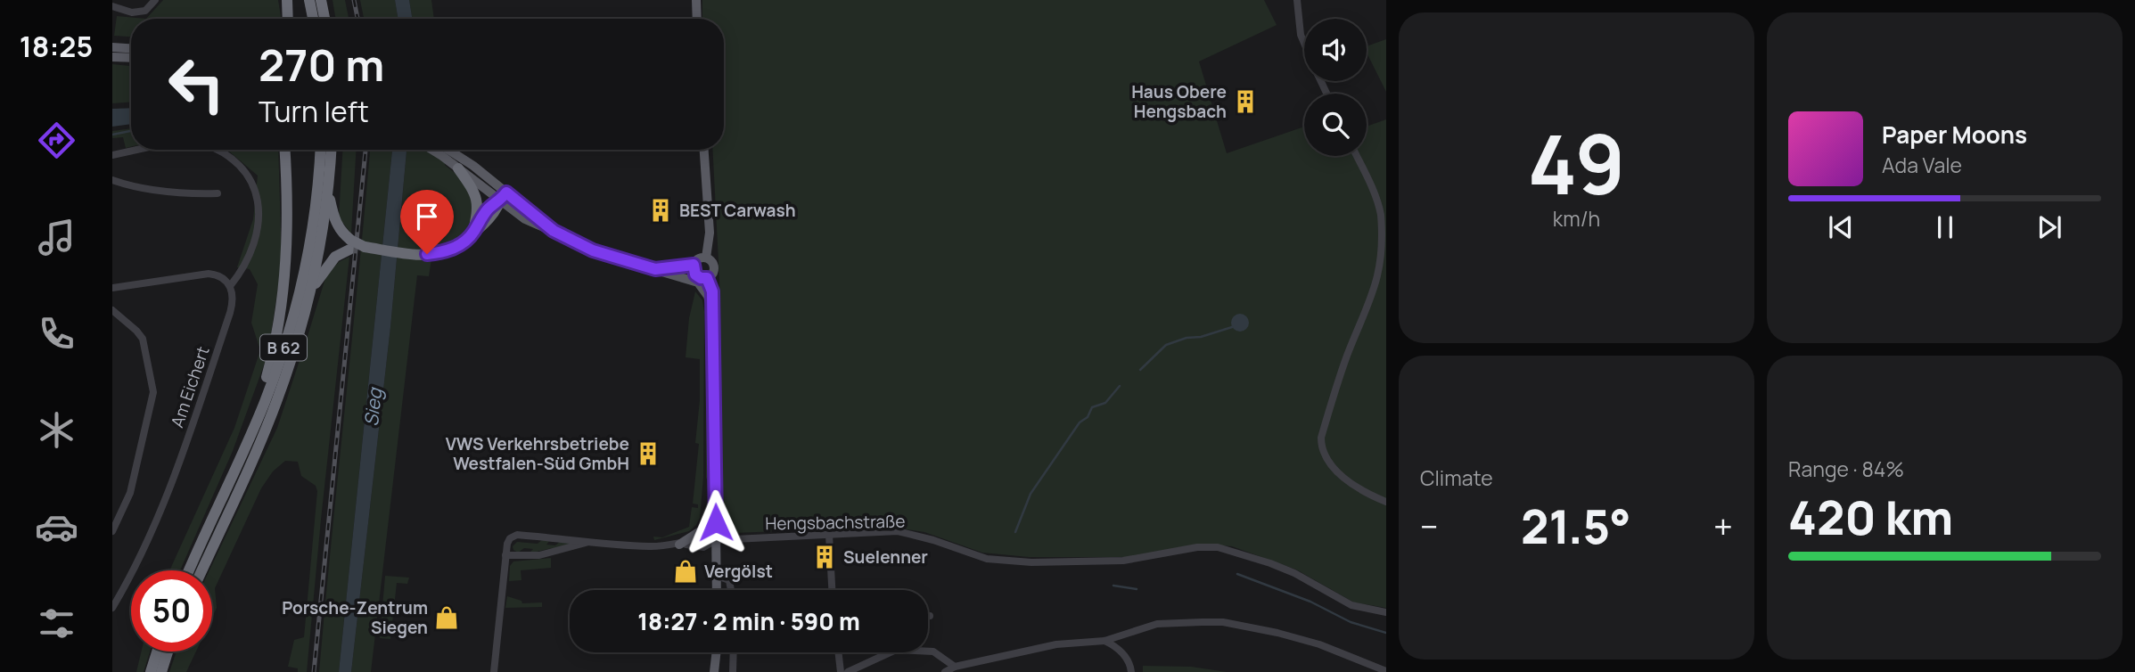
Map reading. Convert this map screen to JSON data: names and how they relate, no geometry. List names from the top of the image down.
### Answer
{
  "streets": {
    "highway": ["B 62"],
    "street": ["Am Eichert", "Hengsbachstraße"]
  },
  "water": ["Sieg"],
  "places": {
    "building": [
      "Haus Obere Hengsbach",
      "BEST Carwash",
      "VWS Verkehrsbetriebe Westfalen-Süd GmbH",
      "Suelenner"
    ],
    "shop": ["Vergölst", "Porsche-Zentrum Siegen"]
  },
  "page": {
    "tabs": "18:25",
    "tile": [
      ["49", "km/h"],
      "Climate",
      ["Range · 84%", "420 km"]
    ],
    "turn": ["270 m", "Turn left"],
    "song": ["Paper Moons", "Ada Vale"],
    "heat": ["−", "21.5°", "+"],
    "limit": "50",
    "trip": "18:27 · 2 min · 590 m"
  }
}
